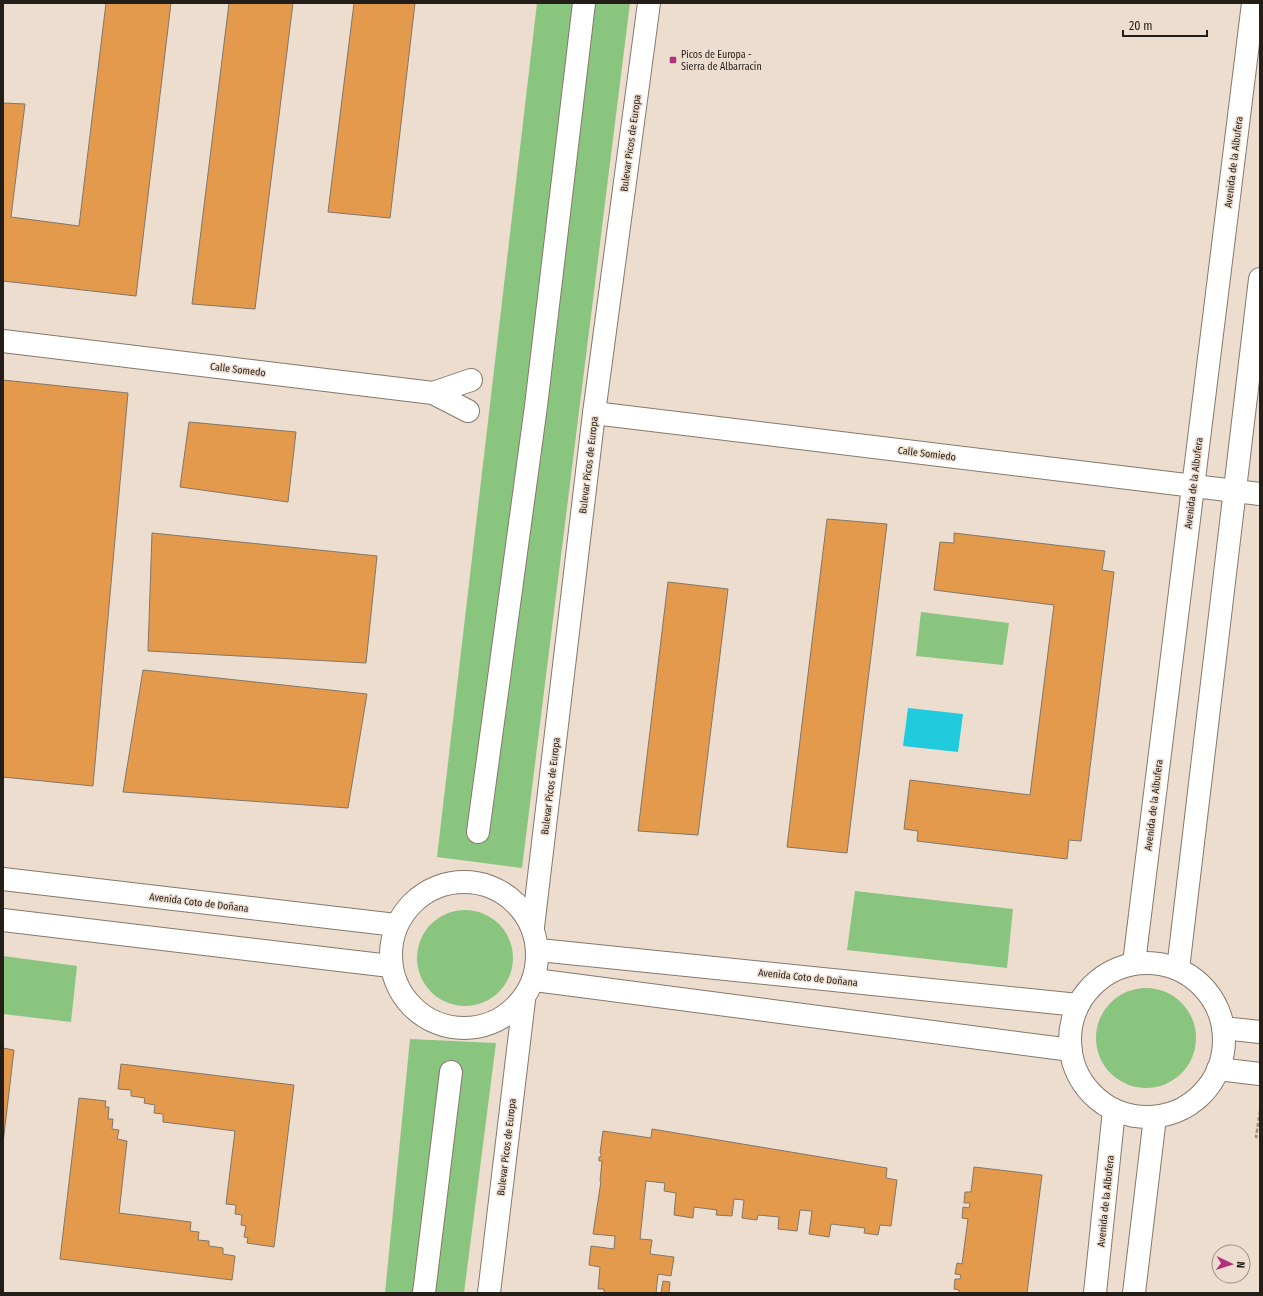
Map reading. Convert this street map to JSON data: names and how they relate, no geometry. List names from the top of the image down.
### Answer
{
  "streets": {
    "street": [
      "Bulevar Picos de Europa",
      "Avenida de la Albufera",
      "Calle Somedo",
      "Calle Somiedo",
      "Avenida Coto de Doñana"
    ]
  },
  "crossings": [
    ["Bulevar Picos de Europa", "Calle Somiedo"],
    ["Avenida de la Albufera", "Calle Somiedo"]
  ],
  "places": {
    "transit": ["Picos de Europa - Sierra de Albarracín"]
  },
  "scale_bar": "20 m",
  "north": "right"
}
